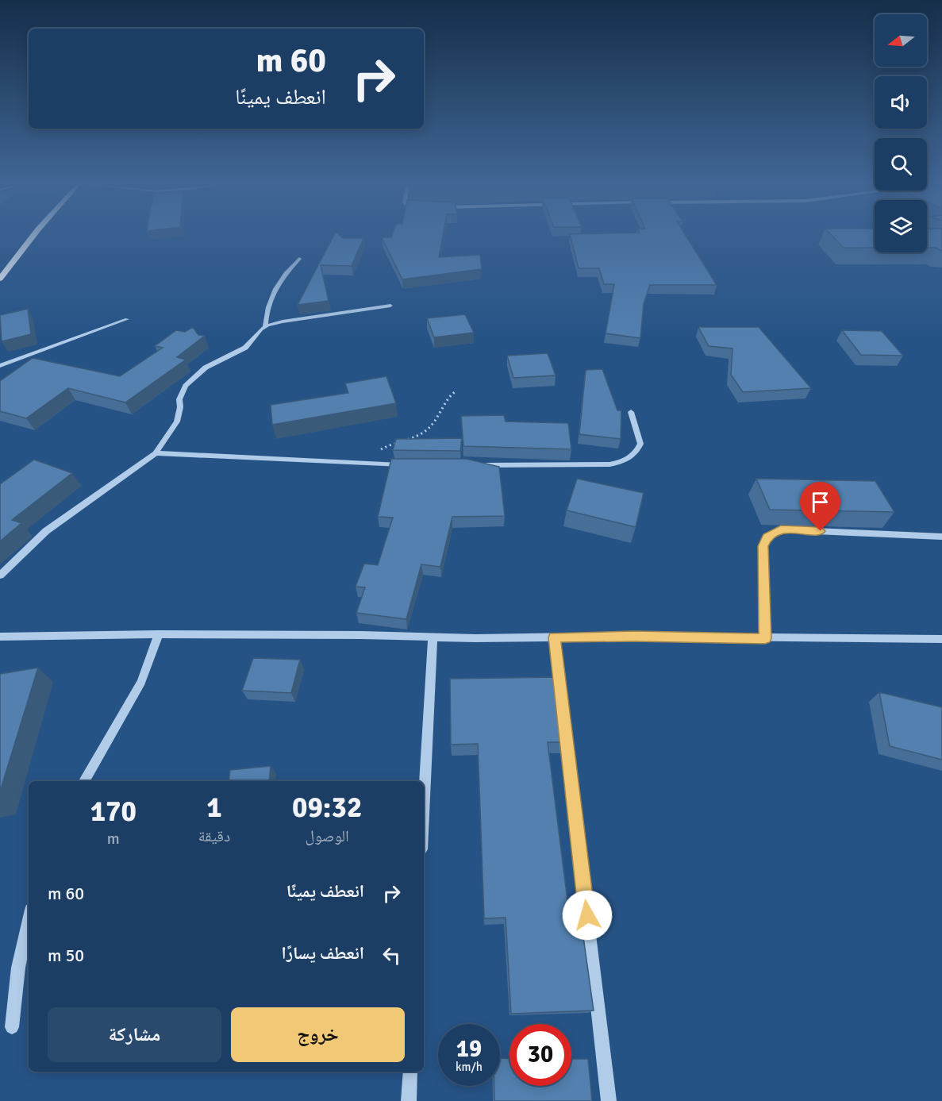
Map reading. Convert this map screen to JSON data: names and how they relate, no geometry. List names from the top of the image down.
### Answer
{
  "north": "left",
  "page": {
    "turn": ["60 m", "انعطف يمينًا"],
    "eta": [
      "09:32",
      "الوصول",
      "1",
      "دقيقة",
      "170",
      "m"
    ],
    "list": [
      {
        "name": "انعطف يمينًا",
        "value": "60 m"
      },
      {
        "name": "انعطف يسارًا",
        "value": "50 m"
      }
    ],
    "buttons": ["خروج", "مشاركة"],
    "speed": "19 km/h",
    "limit": "30"
  }
}
